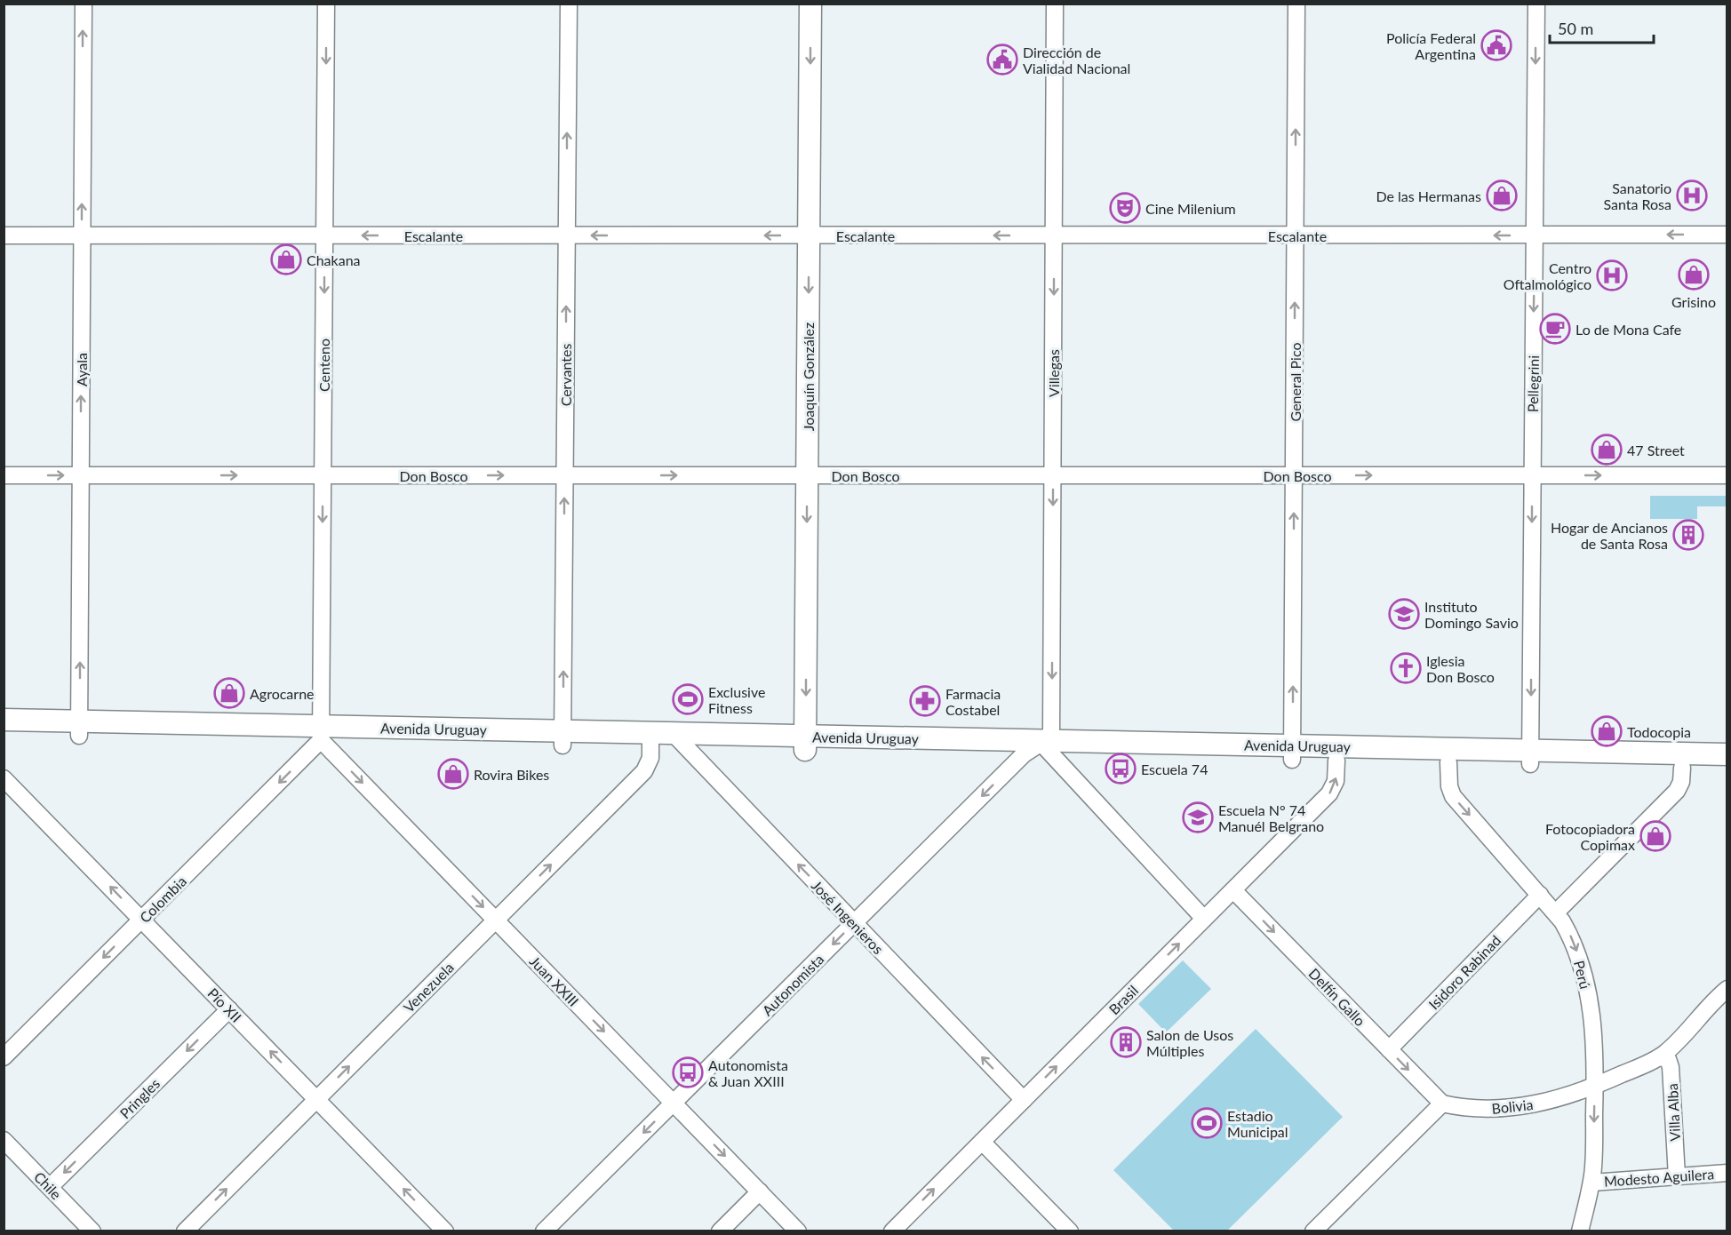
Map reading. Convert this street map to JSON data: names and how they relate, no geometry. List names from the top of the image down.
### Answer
{
  "streets": {
    "main road": ["Joaquín González", "Avenida Uruguay"],
    "street": [
      "Escalante",
      "Centeno",
      "Ayala",
      "Villegas",
      "Cervantes",
      "General Pico",
      "Pellegrini",
      "Don Bosco",
      "Colombia",
      "José Ingenieros",
      "Isidoro Rabinad",
      "Perú",
      "Juan XXIII",
      "Autonomista",
      "Venezuela",
      "Delfín Gallo",
      "Brasil",
      "Pío XII",
      "Pringles",
      "Bolivia",
      "Villa Alba",
      "Modesto Aguilera",
      "Chile"
    ]
  },
  "crossings": [
    ["Escalante", "Centeno"],
    ["Escalante", "Ayala"],
    ["Escalante", "Villegas"],
    ["Escalante", "Cervantes"],
    ["Escalante", "Joaquín González"],
    ["Escalante", "General Pico"],
    ["Escalante", "Pellegrini"],
    ["Centeno", "Don Bosco"],
    ["Centeno", "Avenida Uruguay"],
    ["Centeno", "Colombia"],
    ["Centeno", "Juan XXIII"],
    ["Ayala", "Don Bosco"],
    ["Ayala", "Avenida Uruguay"],
    ["Villegas", "Don Bosco"],
    ["Villegas", "Avenida Uruguay"],
    ["Cervantes", "Don Bosco"],
    ["Cervantes", "Avenida Uruguay"],
    ["Joaquín González", "Don Bosco"],
    ["Joaquín González", "Avenida Uruguay"],
    ["General Pico", "Don Bosco"],
    ["General Pico", "Avenida Uruguay"],
    ["Pellegrini", "Don Bosco"],
    ["Pellegrini", "Avenida Uruguay"],
    ["Avenida Uruguay", "Colombia"],
    ["Avenida Uruguay", "José Ingenieros"],
    ["Avenida Uruguay", "Perú"],
    ["Avenida Uruguay", "Juan XXIII"],
    ["Avenida Uruguay", "Autonomista"],
    ["Avenida Uruguay", "Venezuela"],
    ["Avenida Uruguay", "Brasil"],
    ["Colombia", "Juan XXIII"],
    ["Colombia", "Pío XII"],
    ["José Ingenieros", "Autonomista"],
    ["José Ingenieros", "Brasil"],
    ["Isidoro Rabinad", "Perú"],
    ["Isidoro Rabinad", "Delfín Gallo"],
    ["Perú", "Bolivia"],
    ["Perú", "Modesto Aguilera"],
    ["Juan XXIII", "Autonomista"],
    ["Juan XXIII", "Venezuela"],
    ["Venezuela", "Pío XII"],
    ["Delfín Gallo", "Brasil"],
    ["Delfín Gallo", "Bolivia"],
    ["Pío XII", "Pringles"],
    ["Pringles", "Chile"],
    ["Bolivia", "Villa Alba"],
    ["Villa Alba", "Modesto Aguilera"]
  ],
  "one_way": [
    "Escalante",
    "Centeno",
    "Ayala",
    "Villegas",
    "Cervantes",
    "Joaquín González",
    "General Pico",
    "Pellegrini",
    "Don Bosco",
    "Colombia",
    "José Ingenieros",
    "Perú",
    "Juan XXIII",
    "Autonomista",
    "Venezuela",
    "Delfín Gallo",
    "Brasil",
    "Pío XII",
    "Pringles"
  ],
  "places": {
    "public building": ["Policía Federal Argentina", "Dirección de Vialidad Nacional"],
    "shop": [
      "De las Hermanas",
      "Chakana",
      "Grisino",
      "47 Street",
      "Agrocarne",
      "Todocopia",
      "Rovira Bikes",
      "Fotocopiadora Copimax"
    ],
    "hospital": ["Sanatorio Santa Rosa", "Centro Oftalmológico"],
    "theatre": ["Cine Milenium"],
    "cafe": ["Lo de Mona Cafe"],
    "building": ["Hogar de Ancianos de Santa Rosa", "Salon de Usos Múltiples"],
    "school or university": ["Instituto Domingo Savio", "Escuela N° 74 Manuél Belgrano"],
    "church": ["Iglesia Don Bosco"],
    "sports": ["Exclusive Fitness", "Estadio Municipal"],
    "pharmacy": ["Farmacia Costabel"],
    "bus stop": ["Escuela 74", "Autonomista & Juan XXIII"]
  },
  "scale_bar": "50 m"
}
